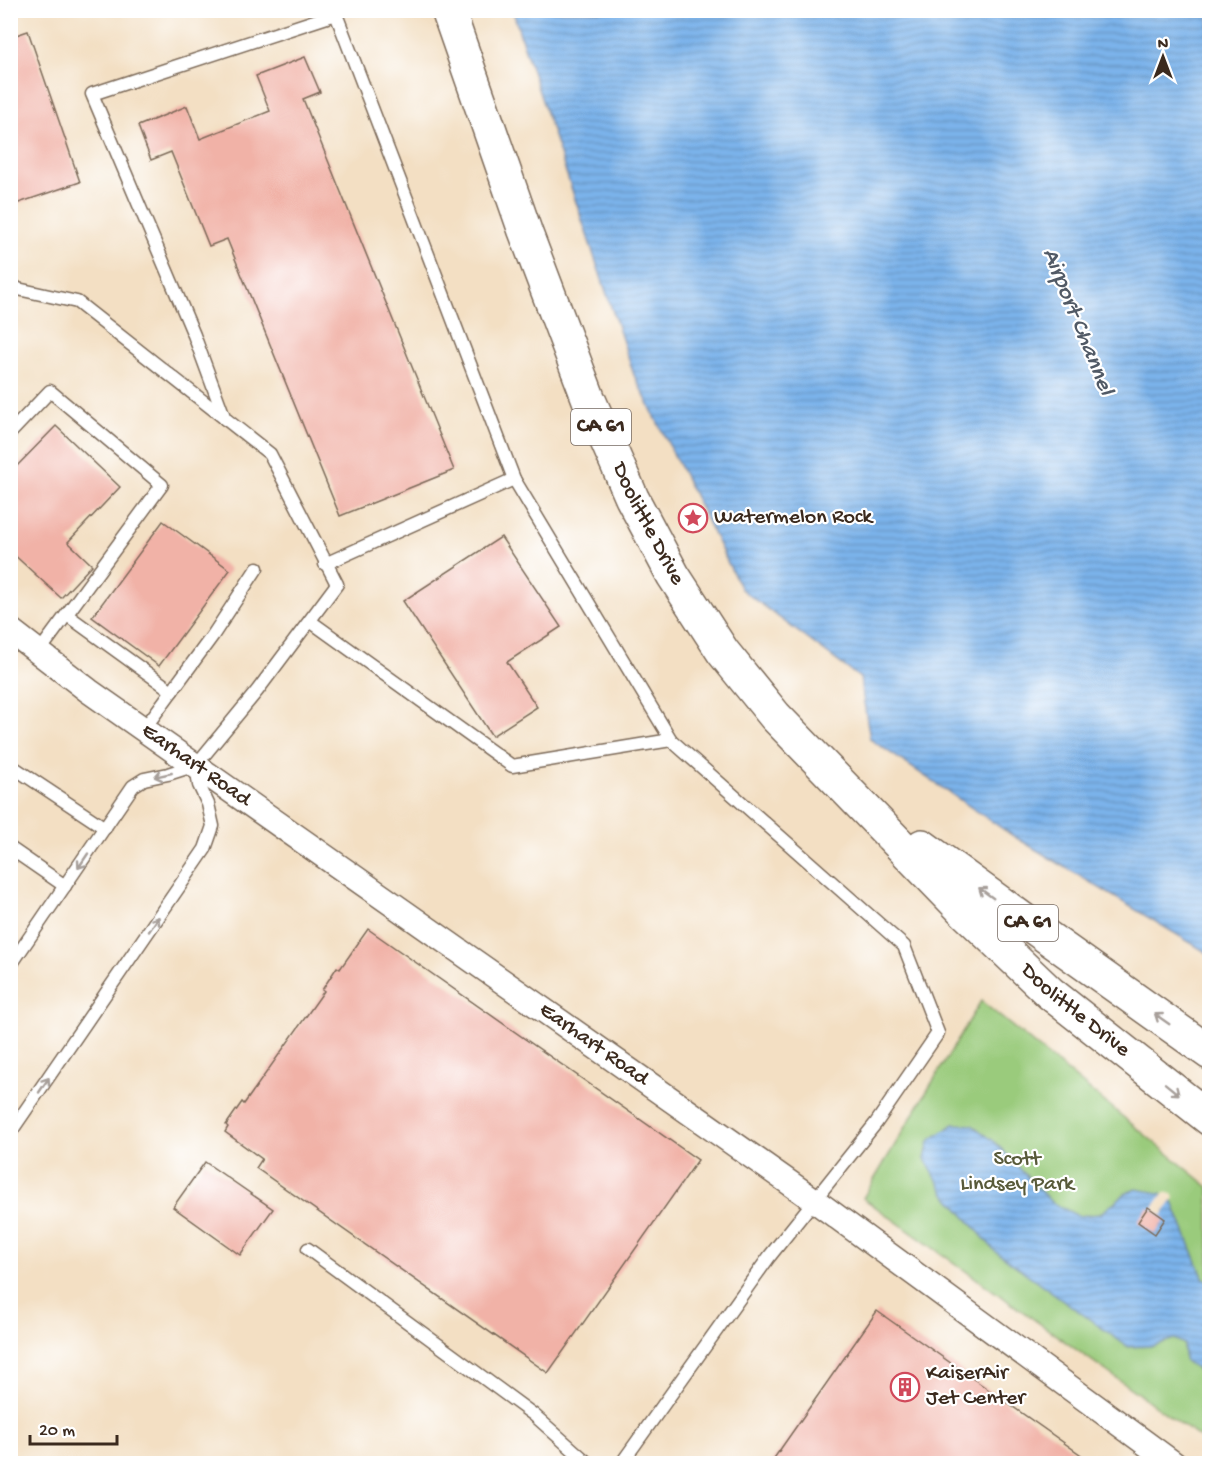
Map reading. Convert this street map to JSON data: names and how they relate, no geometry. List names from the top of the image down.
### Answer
{
  "streets": {
    "main road": ["CA 61", "Doolittle Drive"],
    "street": ["Earhart Road"]
  },
  "water": ["Airport Channel"],
  "parks": ["Scott Lindsey Park"],
  "places": {
    "place": ["Watermelon Rock"],
    "building": ["KaiserAir Jet Center"]
  },
  "scale_bar": "20 m",
  "north": "top"
}
